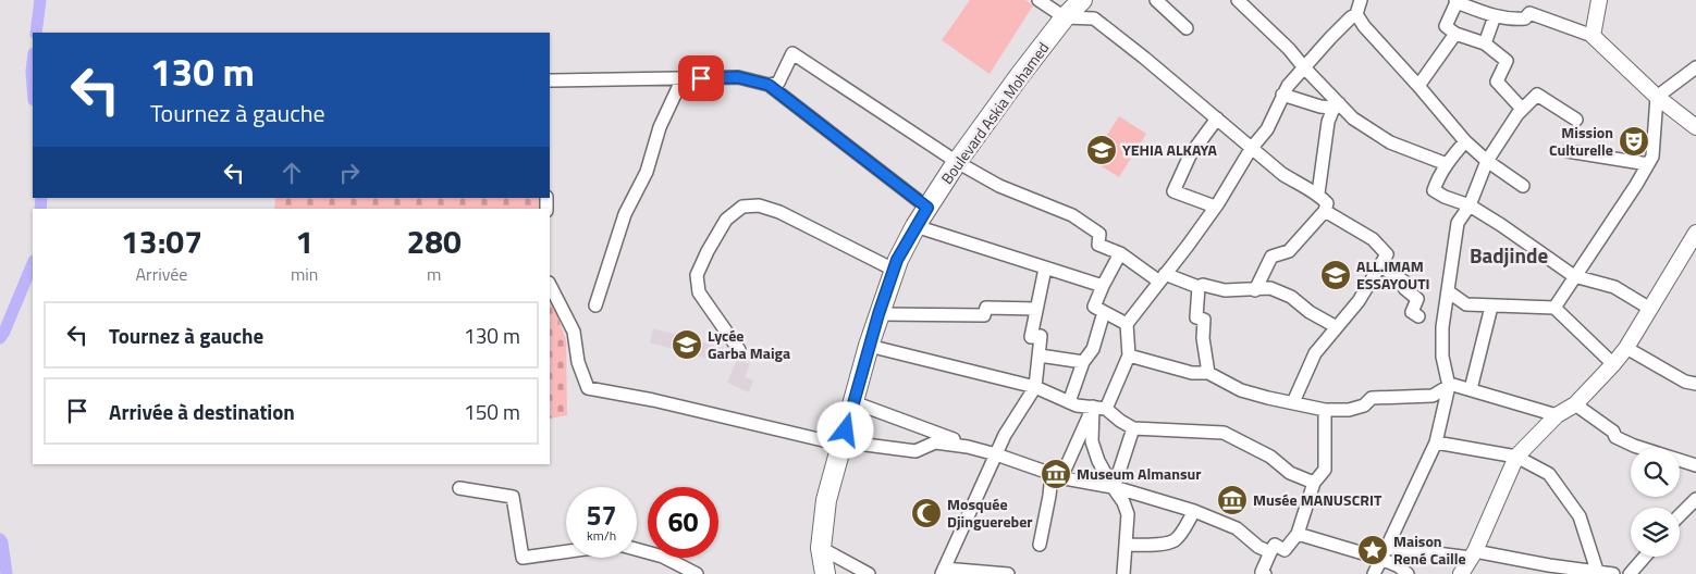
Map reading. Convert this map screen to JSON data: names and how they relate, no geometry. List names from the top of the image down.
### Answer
{
  "streets": {
    "main road": ["Boulevard Askia Mohamed"]
  },
  "districts": ["Badjinde"],
  "places": {
    "theatre": ["Mission Culturelle"],
    "school or university": ["YEHIA ALKAYA", "ALL.IMAM ESSAYOUTI", "Lycée Garba Maiga"],
    "museum": ["Museum Almansur", "Musée MANUSCRIT"],
    "mosque": ["Mosquée Djinguereber"],
    "place": ["Maison René Caille"]
  },
  "page": {
    "turn": ["130 m", "Tournez à gauche"],
    "eta": [
      "13:07",
      "Arrivée",
      "1",
      "min",
      "280",
      "m"
    ],
    "list": [
      {
        "name": "Tournez à gauche",
        "value": "130 m"
      },
      {
        "name": "Arrivée à destination",
        "value": "150 m"
      }
    ],
    "speed": "57 km/h",
    "limit": "60"
  }
}
